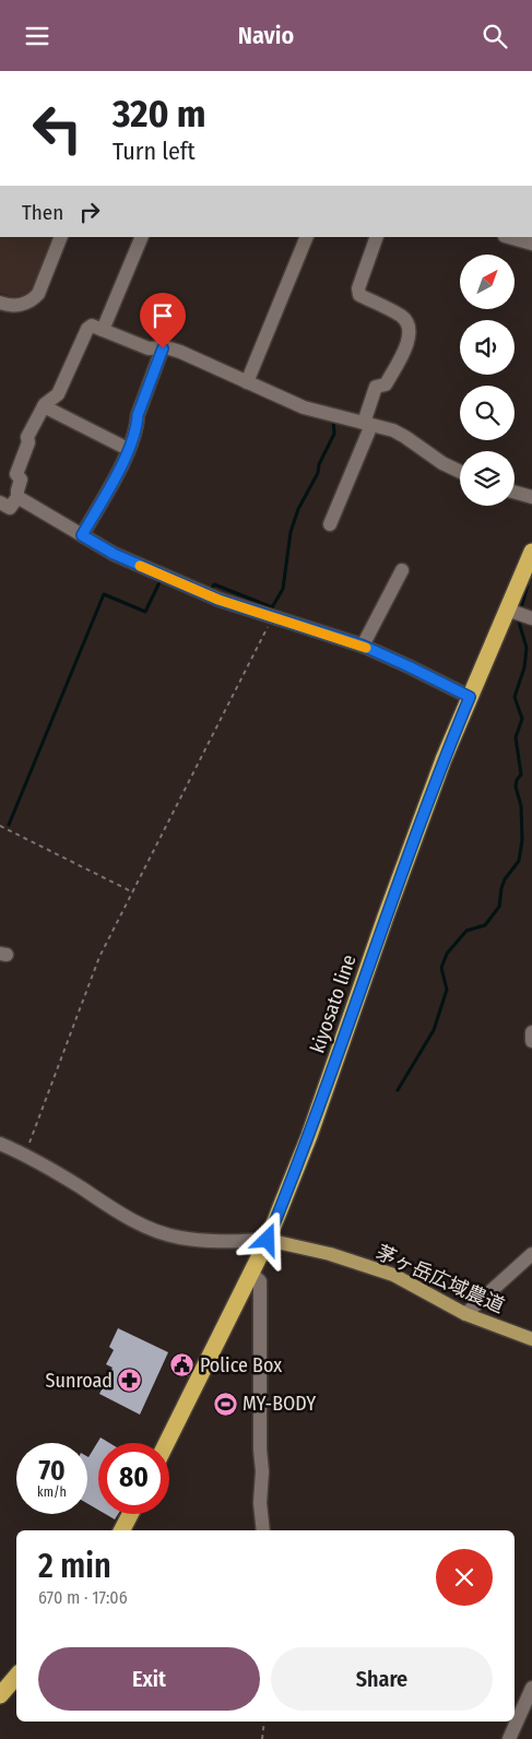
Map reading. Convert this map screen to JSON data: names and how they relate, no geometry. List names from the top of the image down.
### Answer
{
  "streets": {
    "highway": ["kiyosato line"],
    "main road": ["茅ヶ岳広域農道"]
  },
  "crossings": [
    ["kiyosato line", "茅ヶ岳広域農道"]
  ],
  "places": {
    "public building": ["Police Box"],
    "pharmacy": ["Sunroad"],
    "sports": ["MY-BODY"]
  },
  "north": "top right",
  "page": {
    "header": "Navio",
    "turn": ["320 m", "Turn left"],
    "then": "Then",
    "speed": "70 km/h",
    "limit": "80",
    "heading": ["2 min", "670 m · 17:06"],
    "buttons": ["Exit", "Share"]
  }
}
